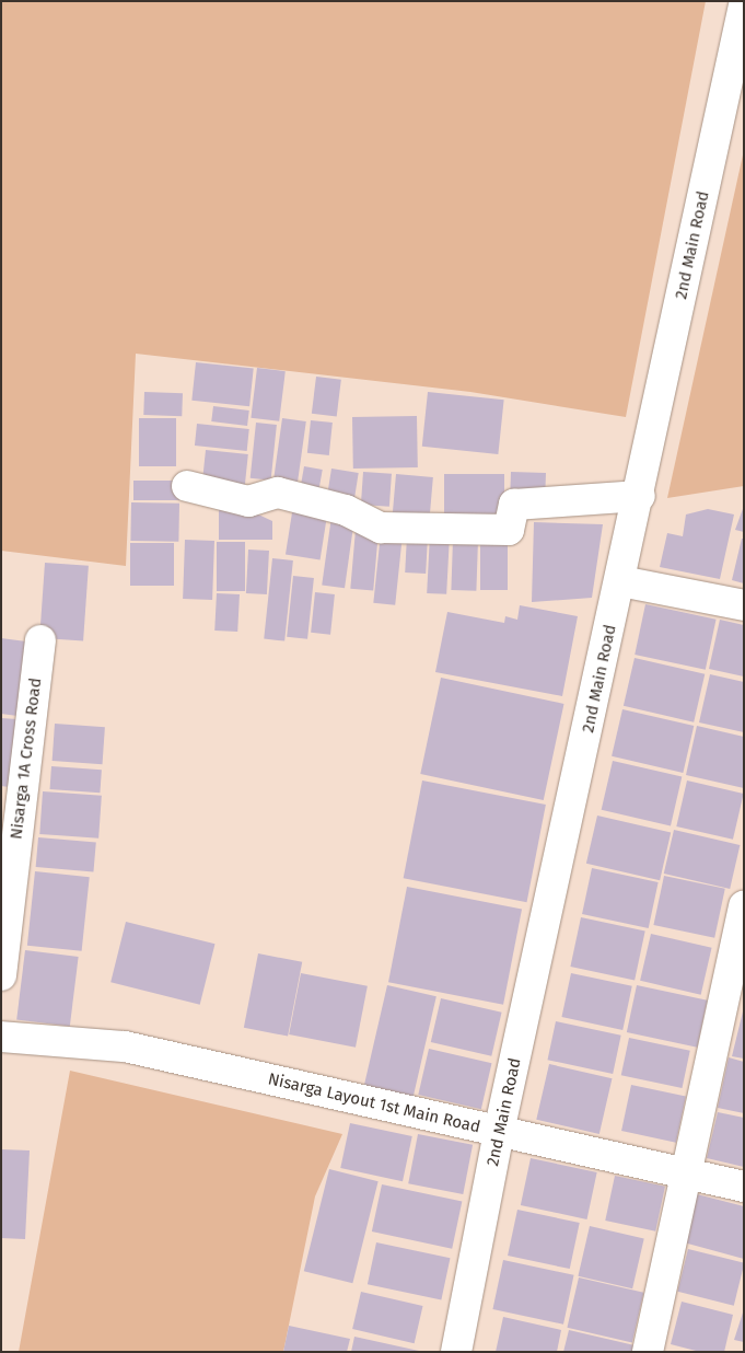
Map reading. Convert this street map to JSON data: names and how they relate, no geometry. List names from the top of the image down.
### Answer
{
  "streets": {
    "street": ["2nd Main Road", "Nisarga 1A Cross Road", "Nisarga Layout 1st Main Road"]
  },
  "crossings": [
    ["2nd Main Road", "Nisarga Layout 1st Main Road"]
  ]
}
